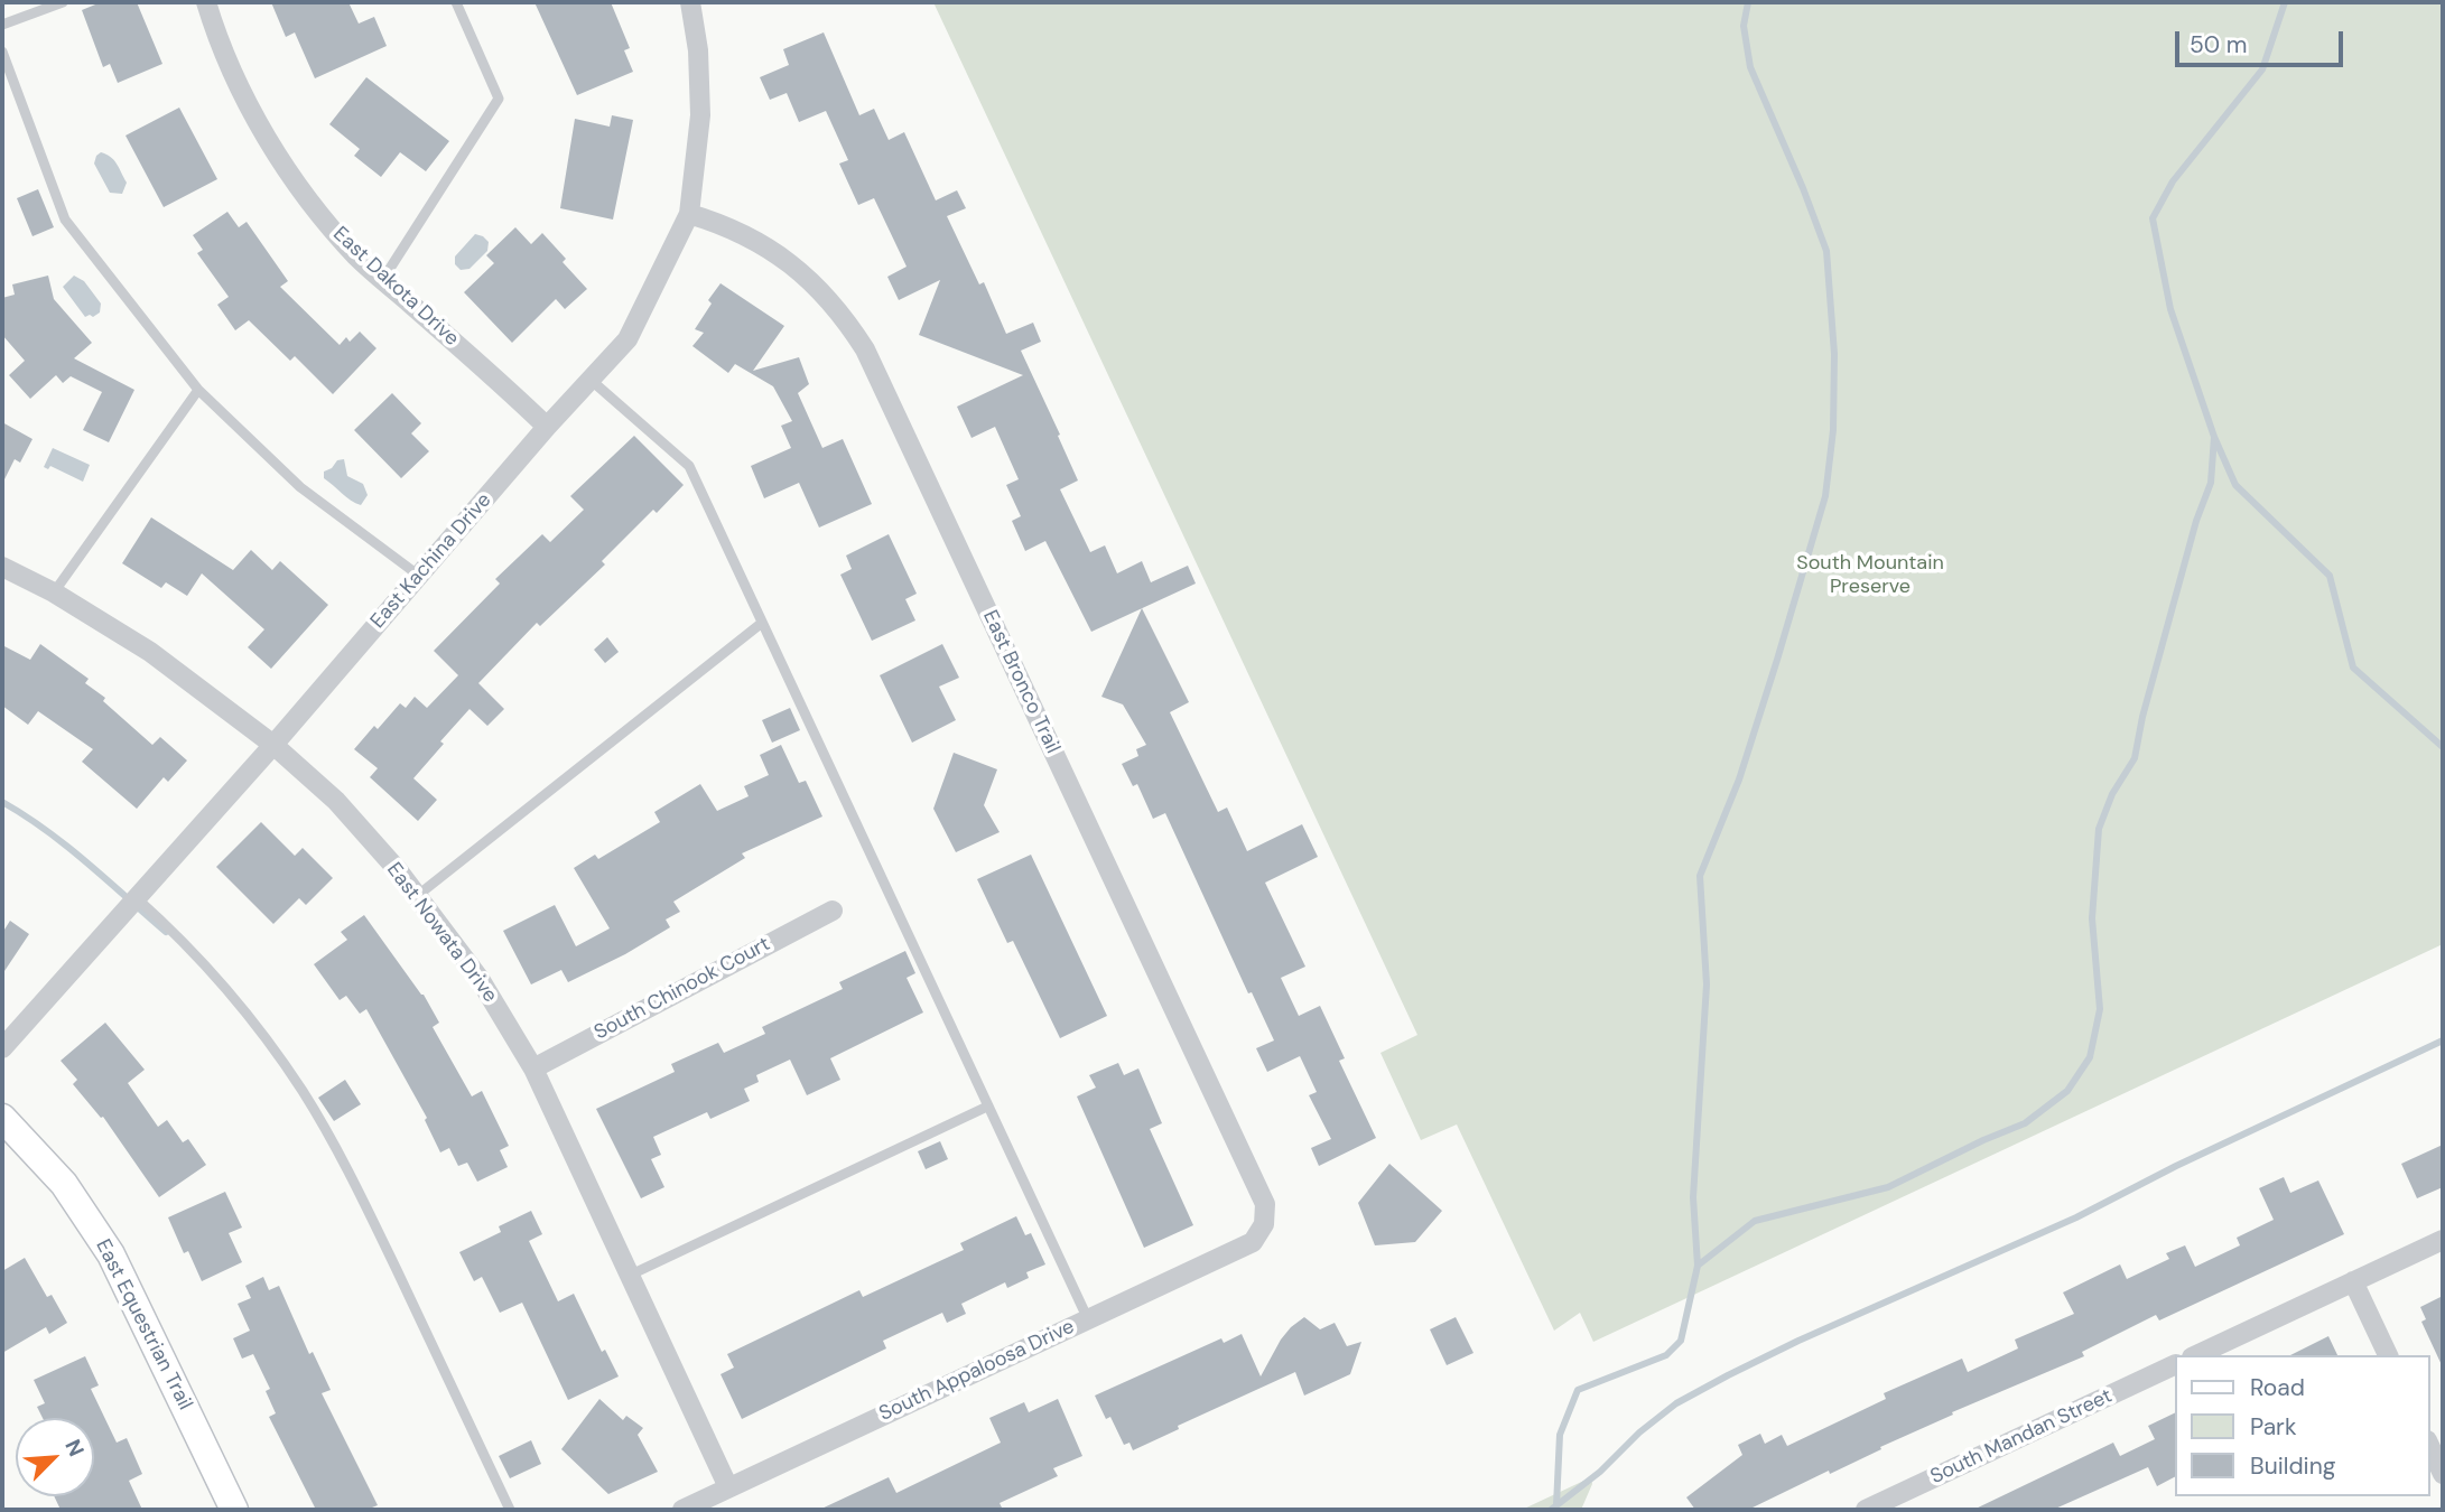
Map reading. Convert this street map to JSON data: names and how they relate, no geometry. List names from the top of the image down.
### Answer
{
  "streets": {
    "street": [
      "East Dakota Drive",
      "East Kachina Drive",
      "East Bronco Trail",
      "East Nowata Drive",
      "South Chinook Court",
      "East Equestrian Trail",
      "South Appaloosa Drive",
      "South Mandan Street"
    ]
  },
  "crossings": [
    ["East Dakota Drive", "East Kachina Drive"],
    ["East Kachina Drive", "East Bronco Trail"],
    ["East Kachina Drive", "East Nowata Drive"],
    ["East Bronco Trail", "South Appaloosa Drive"],
    ["East Nowata Drive", "South Chinook Court"],
    ["East Nowata Drive", "South Appaloosa Drive"]
  ],
  "parks": ["South Mountain Preserve"],
  "legend": ["Road", "Park", "Building"],
  "scale_bar": "50 m",
  "north": "top right"
}
